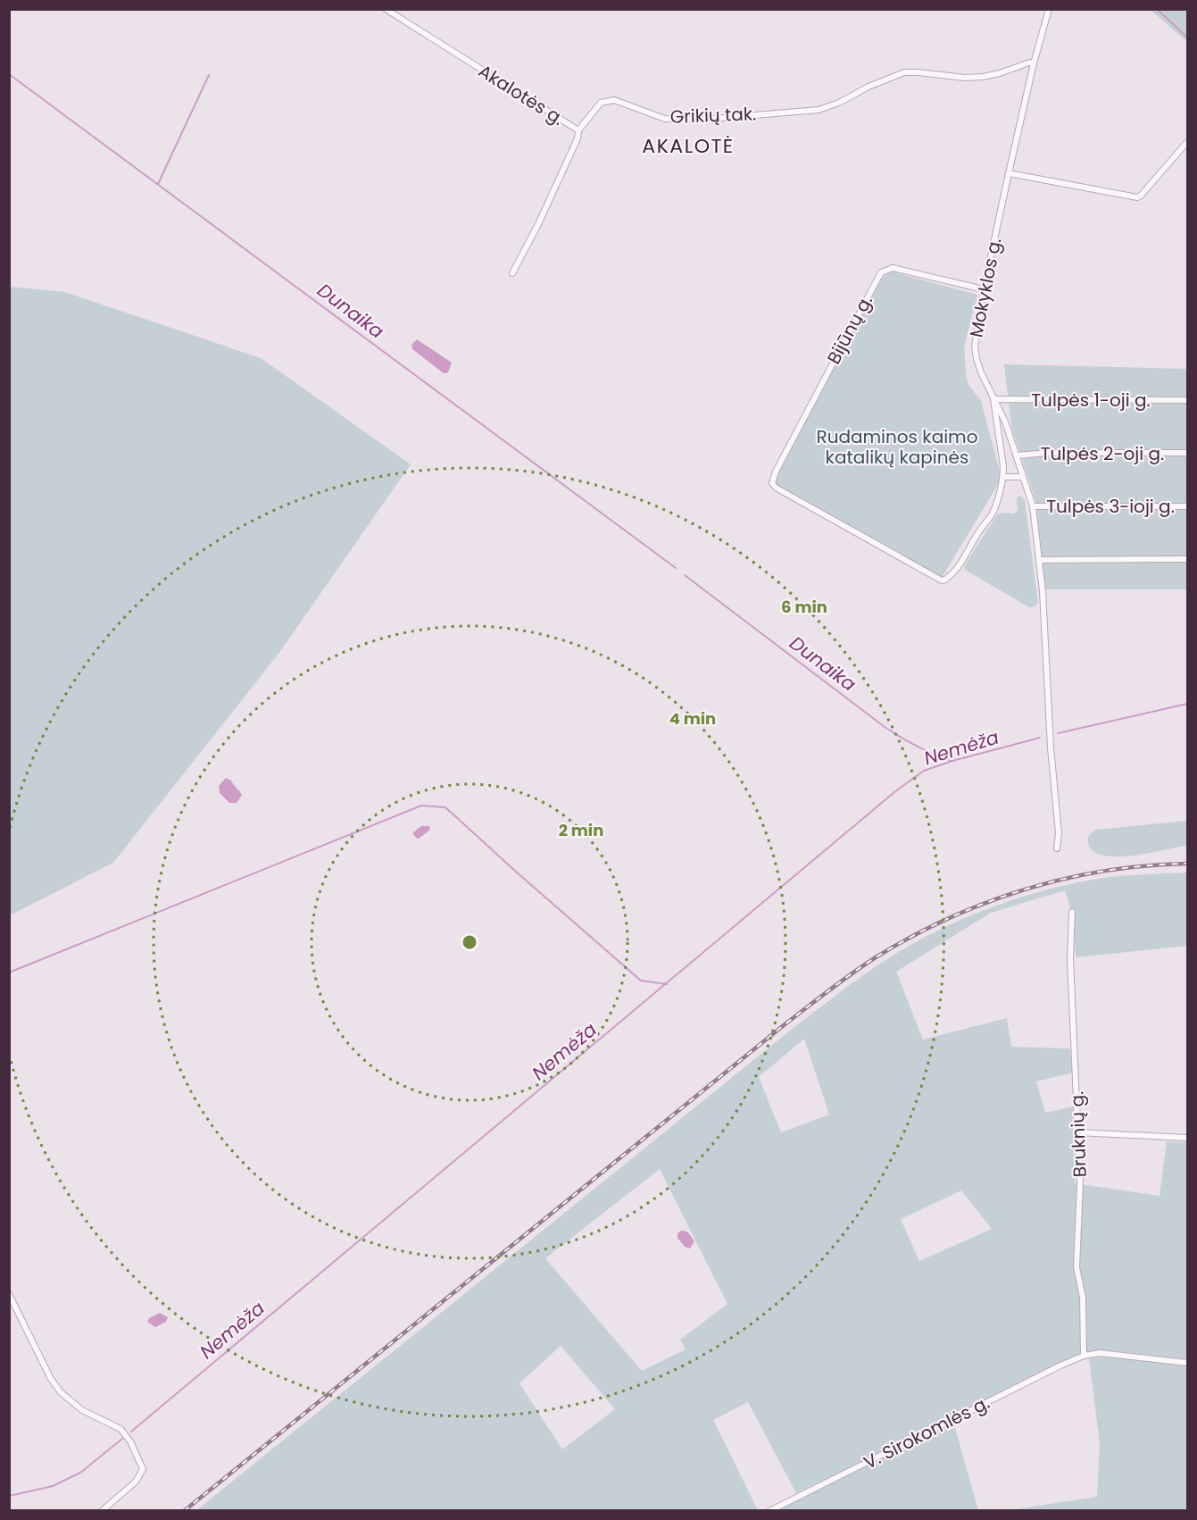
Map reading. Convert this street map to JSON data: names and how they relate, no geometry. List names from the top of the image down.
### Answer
{
  "streets": {
    "street": [
      "Akalotės g.",
      "Grikių tak.",
      "Mokyklos g.",
      "Bijūnų g.",
      "Tulpės 1-oji g.",
      "Tulpės 2-oji g.",
      "Tulpės 3-ioji g.",
      "Bruknių g.",
      "V. Sirokomlės g."
    ]
  },
  "crossings": [
    ["Akalotės g.", "Grikių tak."],
    ["Grikių tak.", "Mokyklos g."],
    ["Mokyklos g.", "Bijūnų g."],
    ["Mokyklos g.", "Tulpės 1-oji g."],
    ["Mokyklos g.", "Tulpės 2-oji g."],
    ["Mokyklos g.", "Tulpės 3-ioji g."],
    ["Bruknių g.", "V. Sirokomlės g."]
  ],
  "districts": ["AKALOTĖ"],
  "water": ["Dunaika", "Nemėža"],
  "parks": ["Rudaminos kaimo katalikų kapinės"],
  "rings": ["6 min", "4 min", "2 min"]
}
